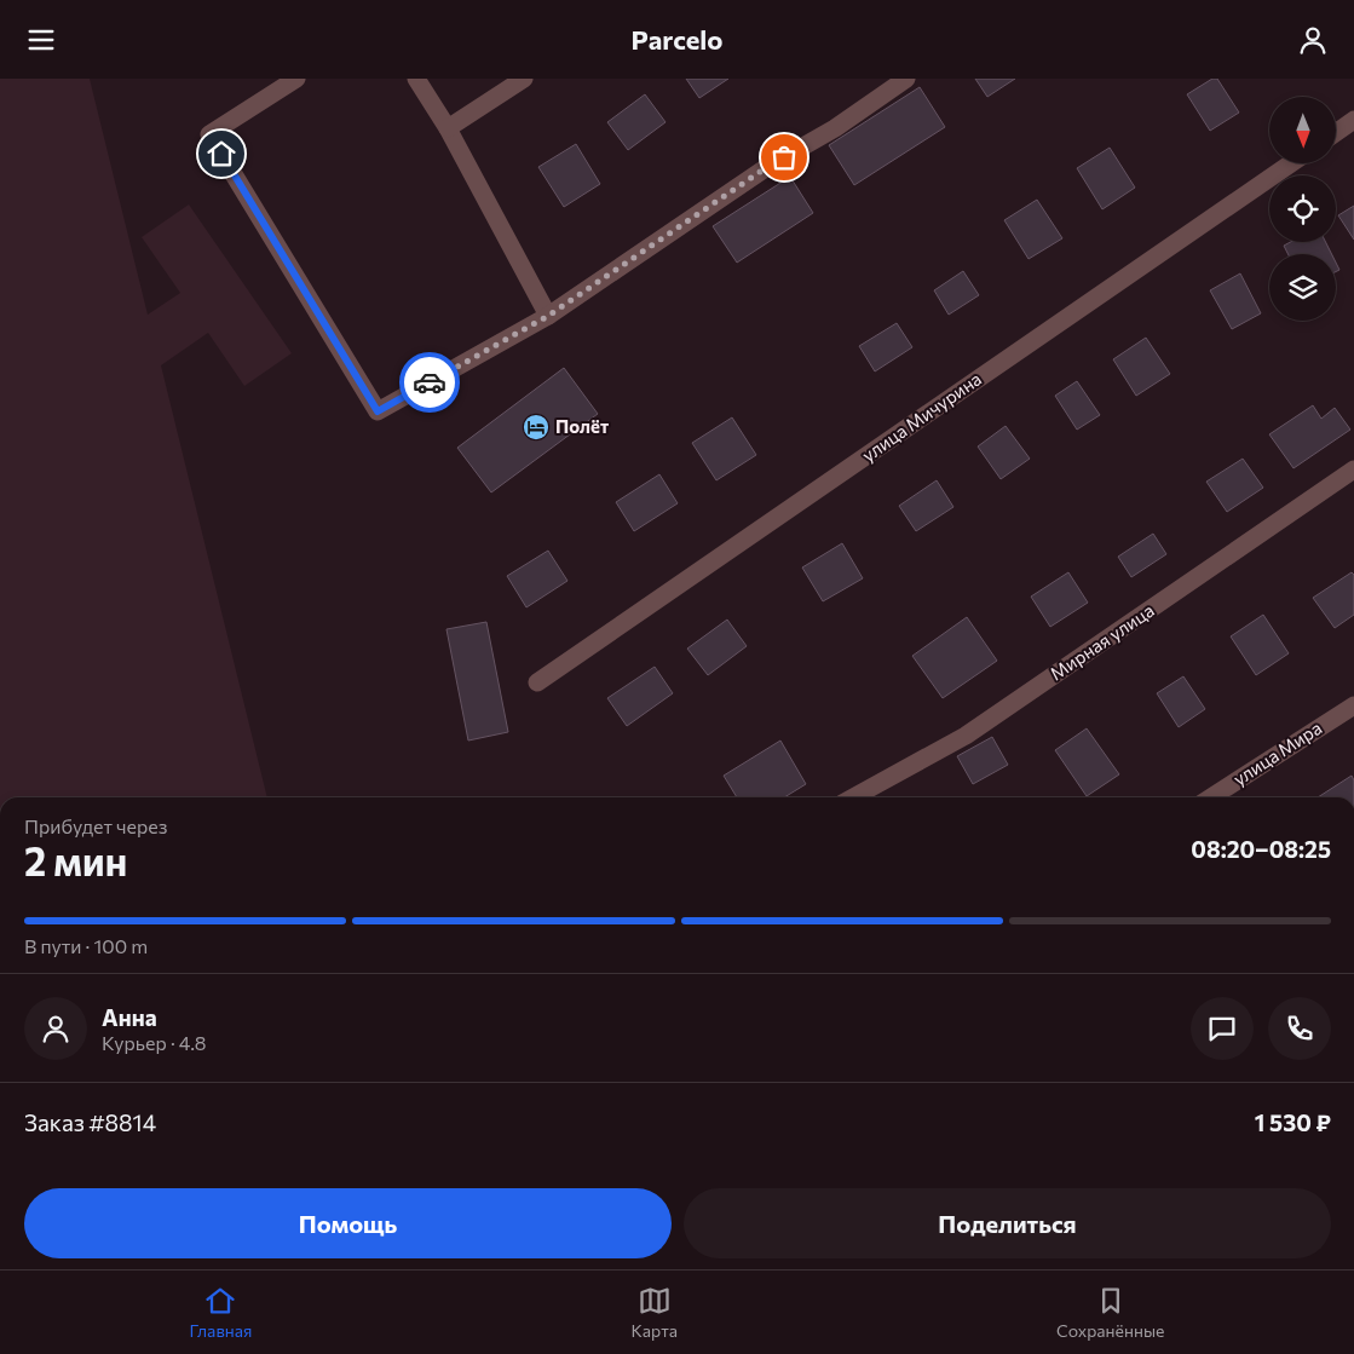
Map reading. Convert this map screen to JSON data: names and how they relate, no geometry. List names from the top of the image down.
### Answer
{
  "streets": {
    "street": ["улица Мичурина", "Мирная улица", "улица Мира"]
  },
  "places": {
    "hotel": ["Полёт"]
  },
  "north": "bottom",
  "page": {
    "header": "Parcelo",
    "heading": ["2 мин", "Прибудет через", "08:20–08:25"],
    "panel": [
      "Анна",
      "Курьер · 4.8",
      "Заказ #8814",
      "1 530 ₽"
    ],
    "bar": "В пути · 100 m",
    "buttons": ["Помощь", "Поделиться"],
    "tabs": ["Главная", "Карта", "Сохранённые"]
  }
}
